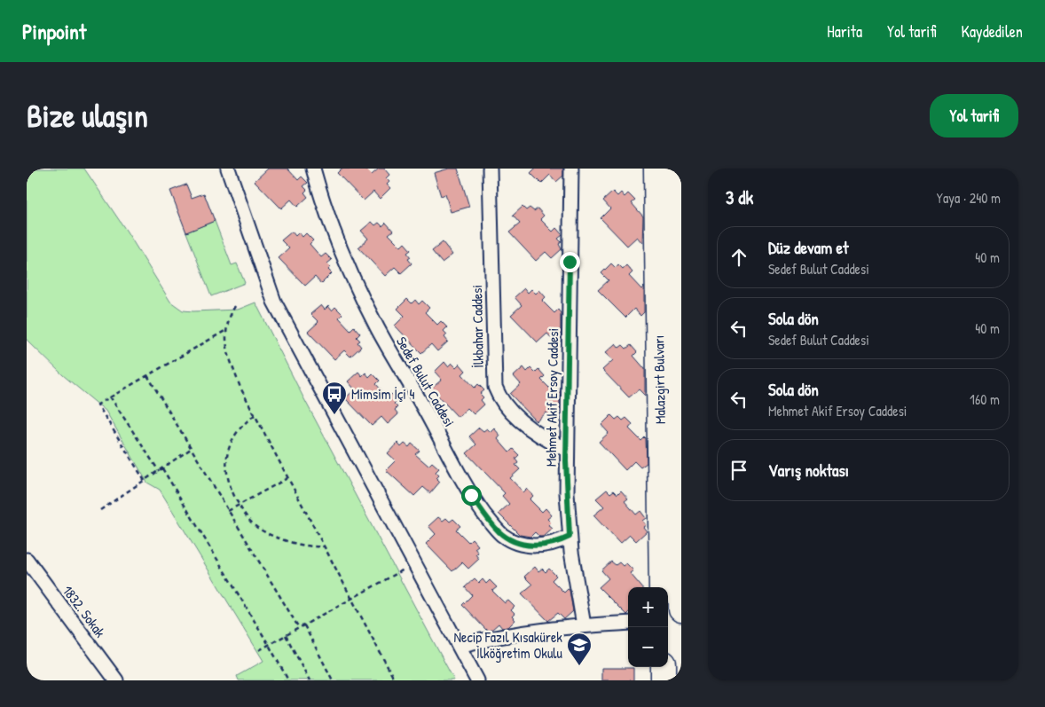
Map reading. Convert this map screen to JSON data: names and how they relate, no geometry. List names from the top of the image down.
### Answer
{
  "streets": {
    "highway": ["Malazgirt Bulvarı"],
    "street": [
      "İlkbahar Caddesi",
      "Sedef Bulut Caddesi",
      "Mehmet Akif Ersoy Caddesi",
      "1832. Sokak"
    ]
  },
  "crossings": [
    ["İlkbahar Caddesi", "Mehmet Akif Ersoy Caddesi"],
    ["Sedef Bulut Caddesi", "Mehmet Akif Ersoy Caddesi"]
  ],
  "places": {
    "bus stop": ["Mimsim İçi 4"],
    "school or university": ["Necip Fazıl Kısakürek İlköğretim Okulu"]
  },
  "page": {
    "header": "Pinpoint",
    "nav": ["Harita", "Yol tarifi", "Kaydedilen"],
    "buttons": "Yol tarifi",
    "title": "Bize ulaşın",
    "heading": ["3 dk", "Yaya · 240 m"],
    "list": [
      ["Düz devam et", "Sedef Bulut Caddesi", "40 m"],
      ["Sola dön", "Sedef Bulut Caddesi", "40 m"],
      ["Sola dön", "Mehmet Akif Ersoy Caddesi", "160 m"],
      "Varış noktası"
    ],
    "map_buttons": ["+", "−"]
  }
}
